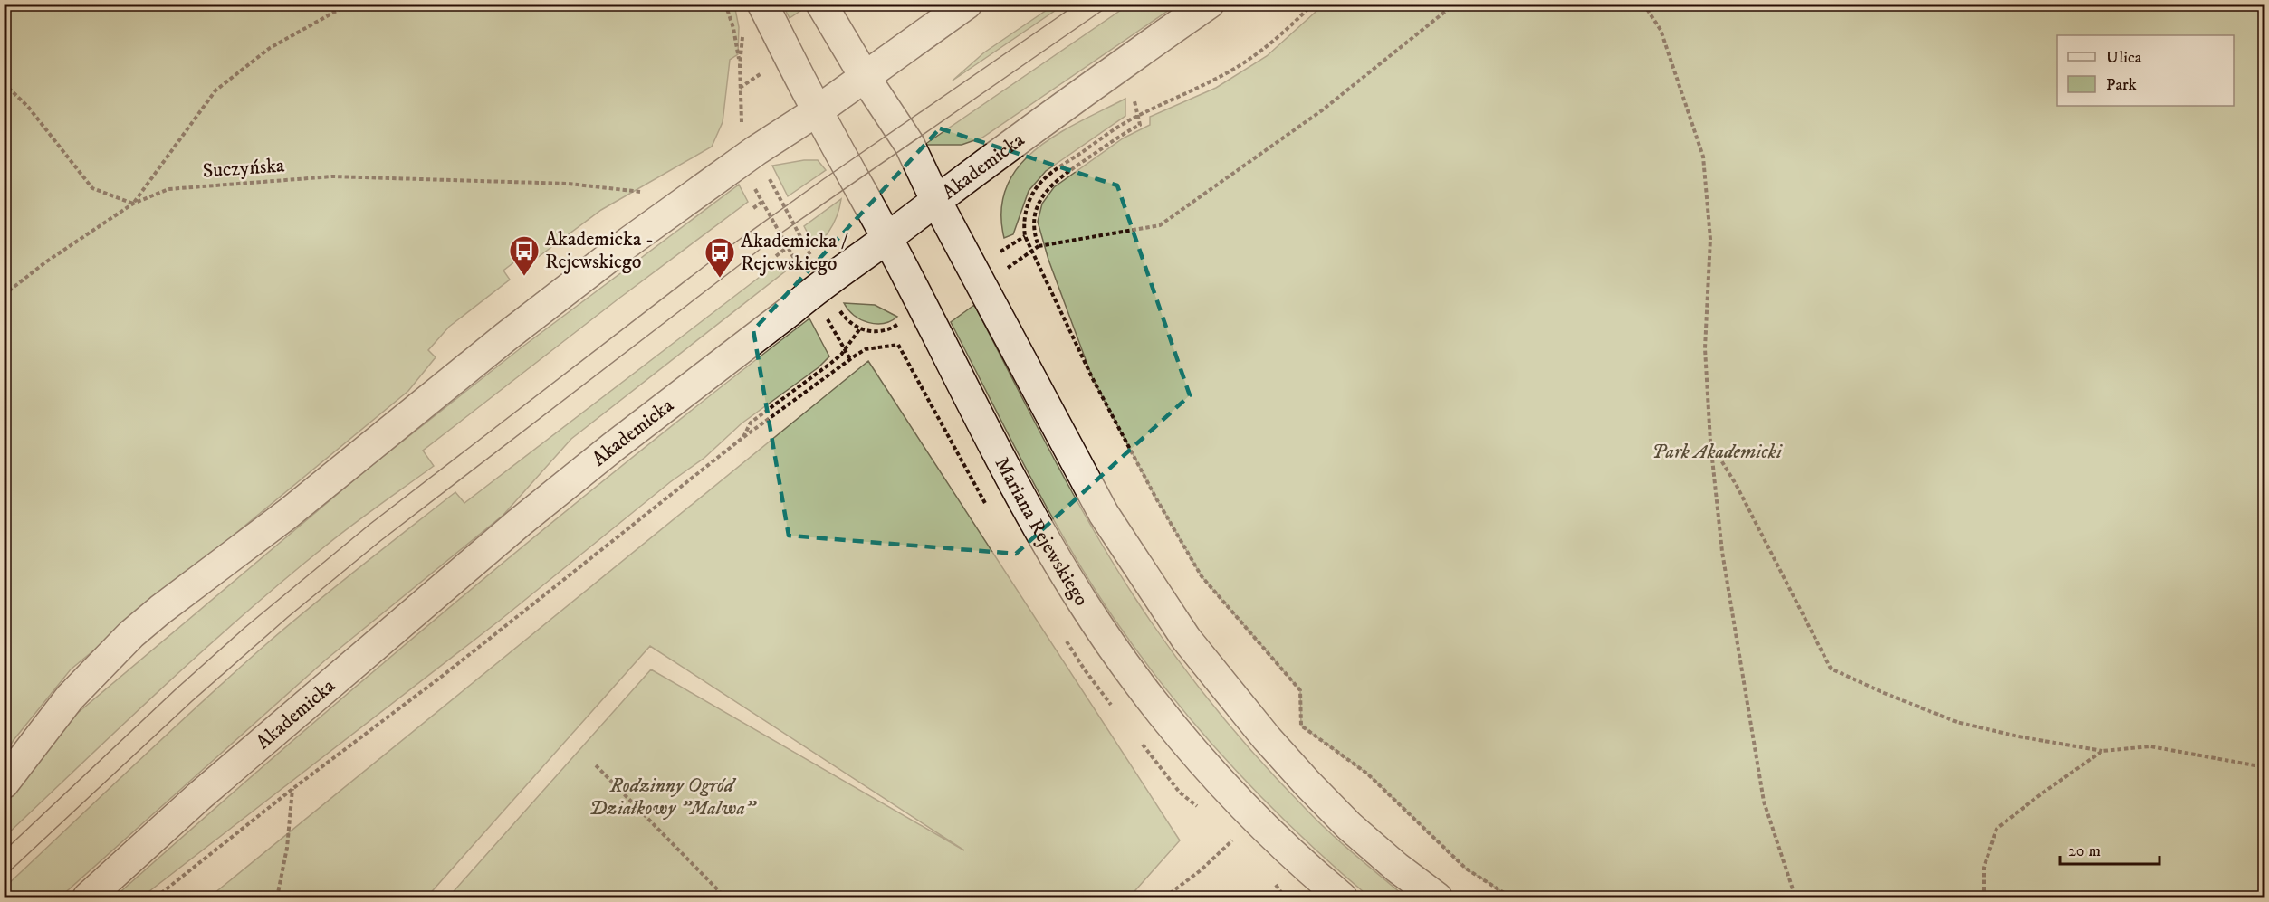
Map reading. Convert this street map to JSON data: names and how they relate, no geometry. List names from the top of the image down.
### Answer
{
  "streets": {
    "street": ["Akademicka", "Mariana Rejewskiego"],
    "path": ["Suczyńska"]
  },
  "crossings": [
    ["Akademicka", "Mariana Rejewskiego"]
  ],
  "parks": ["Park Akademicki", "Rodzinny Ogród Działkowy \"Malwa\""],
  "places": {
    "bus stop": ["Akademicka - Rejewskiego", "Akademicka / Rejewskiego"]
  },
  "legend": ["Ulica", "Park"],
  "scale_bar": "20 m"
}
